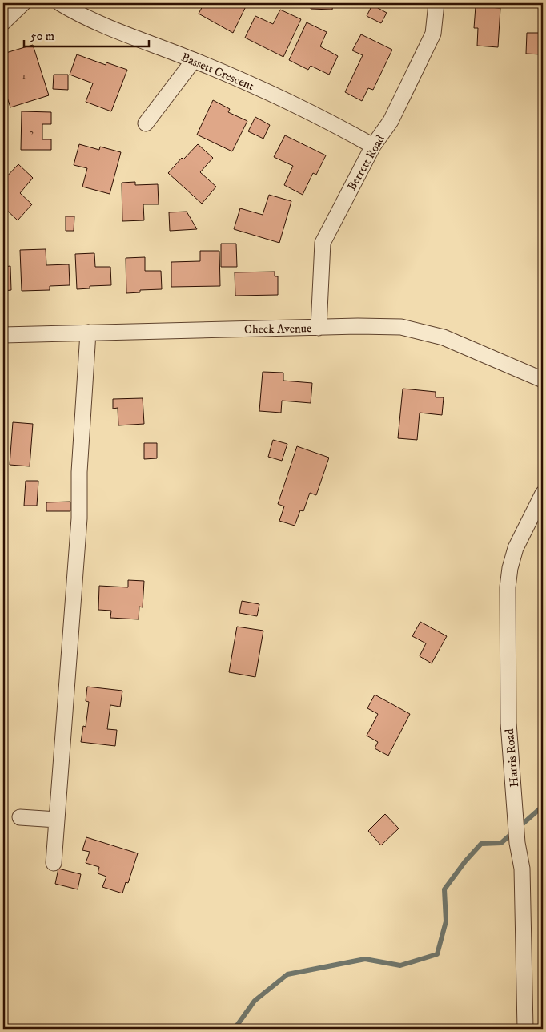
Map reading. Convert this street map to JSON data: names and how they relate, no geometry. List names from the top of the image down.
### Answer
{
  "streets": {
    "street": [
      "Bassett Crescent",
      "Berrett Road",
      "Cheek Avenue",
      "Harris Road"
    ]
  },
  "crossings": [
    ["Bassett Crescent", "Berrett Road"],
    ["Berrett Road", "Cheek Avenue"]
  ],
  "house_numbers": ["1", "2"],
  "scale_bar": "50 m"
}
